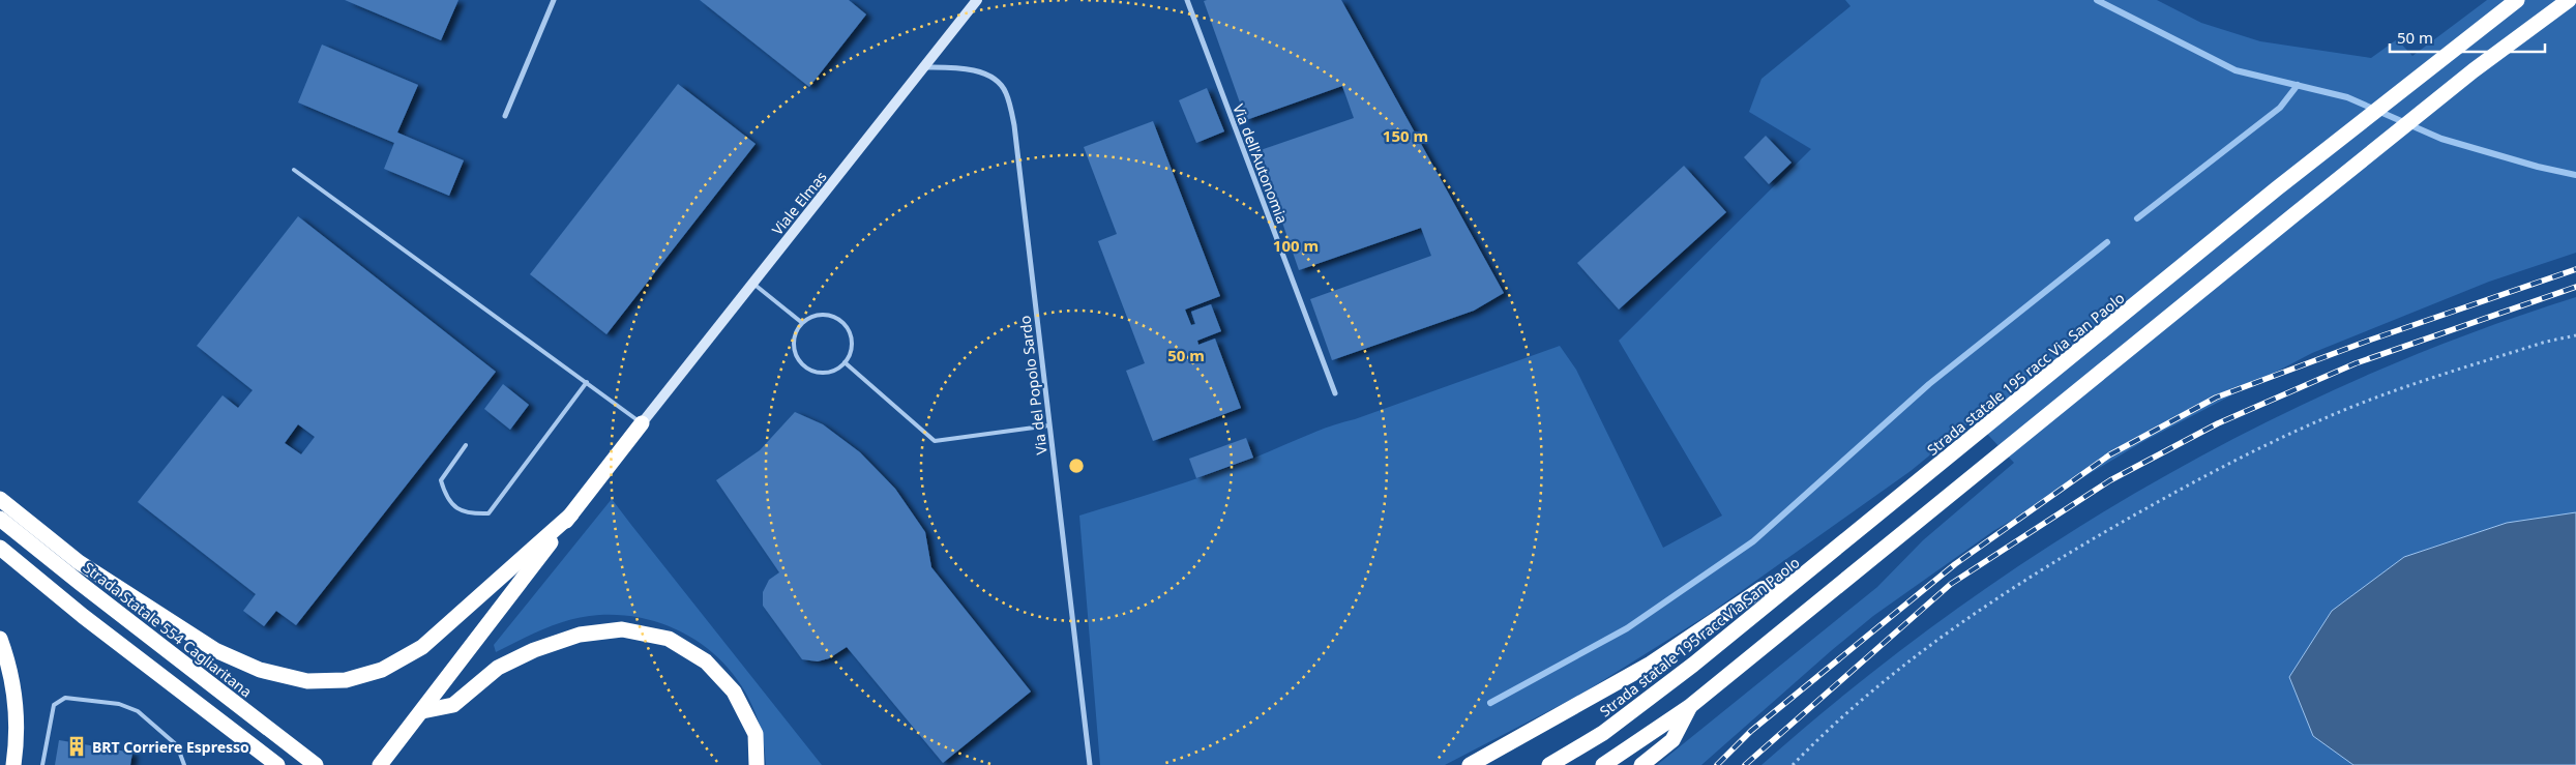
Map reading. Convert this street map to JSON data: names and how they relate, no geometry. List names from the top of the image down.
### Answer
{
  "streets": {
    "highway": ["Strada statale 195 racc Via San Paolo", "Strada Statale 554 Cagliaritana"],
    "main road": ["Viale Elmas"],
    "street": ["Via dell'Autonomia", "Via del Popolo Sardo"]
  },
  "crossings": [
    ["Viale Elmas", "Via del Popolo Sardo"]
  ],
  "places": {
    "building": ["BRT Corriere Espresso"]
  },
  "scale_bar": "50 m",
  "rings": ["150 m", "100 m", "50 m"]
}
